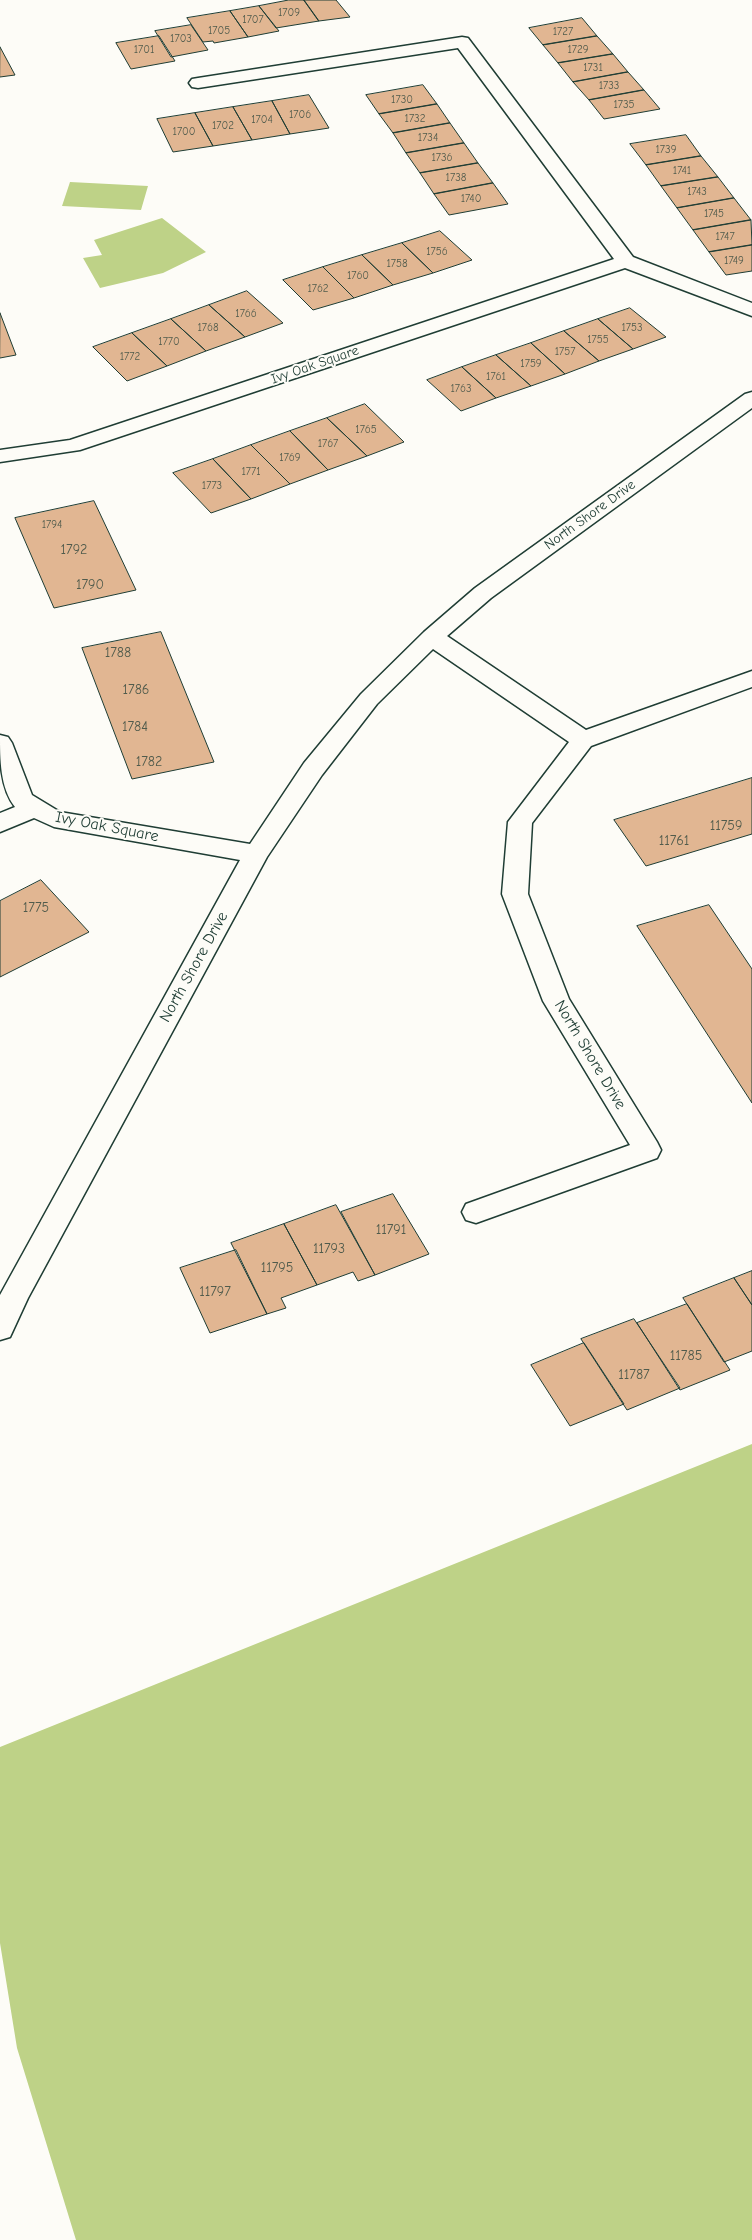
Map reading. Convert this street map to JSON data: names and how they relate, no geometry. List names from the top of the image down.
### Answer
{
  "streets": {
    "street": ["Ivy Oak Square", "North Shore Drive"]
  },
  "crossings": [
    ["Ivy Oak Square", "North Shore Drive"]
  ],
  "house_numbers": [
    "1709",
    "1707",
    "1705",
    "1727",
    "1703",
    "1701",
    "1729",
    "1731",
    "1733",
    "1730",
    "1735",
    "1706",
    "1732",
    "1704",
    "1702",
    "1700",
    "1734",
    "1739",
    "1736",
    "1741",
    "1738",
    "1743",
    "1740",
    "1745",
    "1747",
    "1756",
    "1749",
    "1758",
    "1760",
    "1762",
    "1766",
    "1768",
    "1753",
    "1755",
    "1770",
    "1757",
    "1772",
    "1759",
    "1761",
    "1763",
    "1765",
    "1767",
    "1769",
    "1771",
    "1773",
    "1794",
    "1792",
    "1790",
    "1788",
    "1786",
    "1784",
    "1782",
    "11759",
    "11761",
    "1775",
    "11791",
    "11793",
    "11795",
    "11797",
    "11785",
    "11787"
  ]
}
